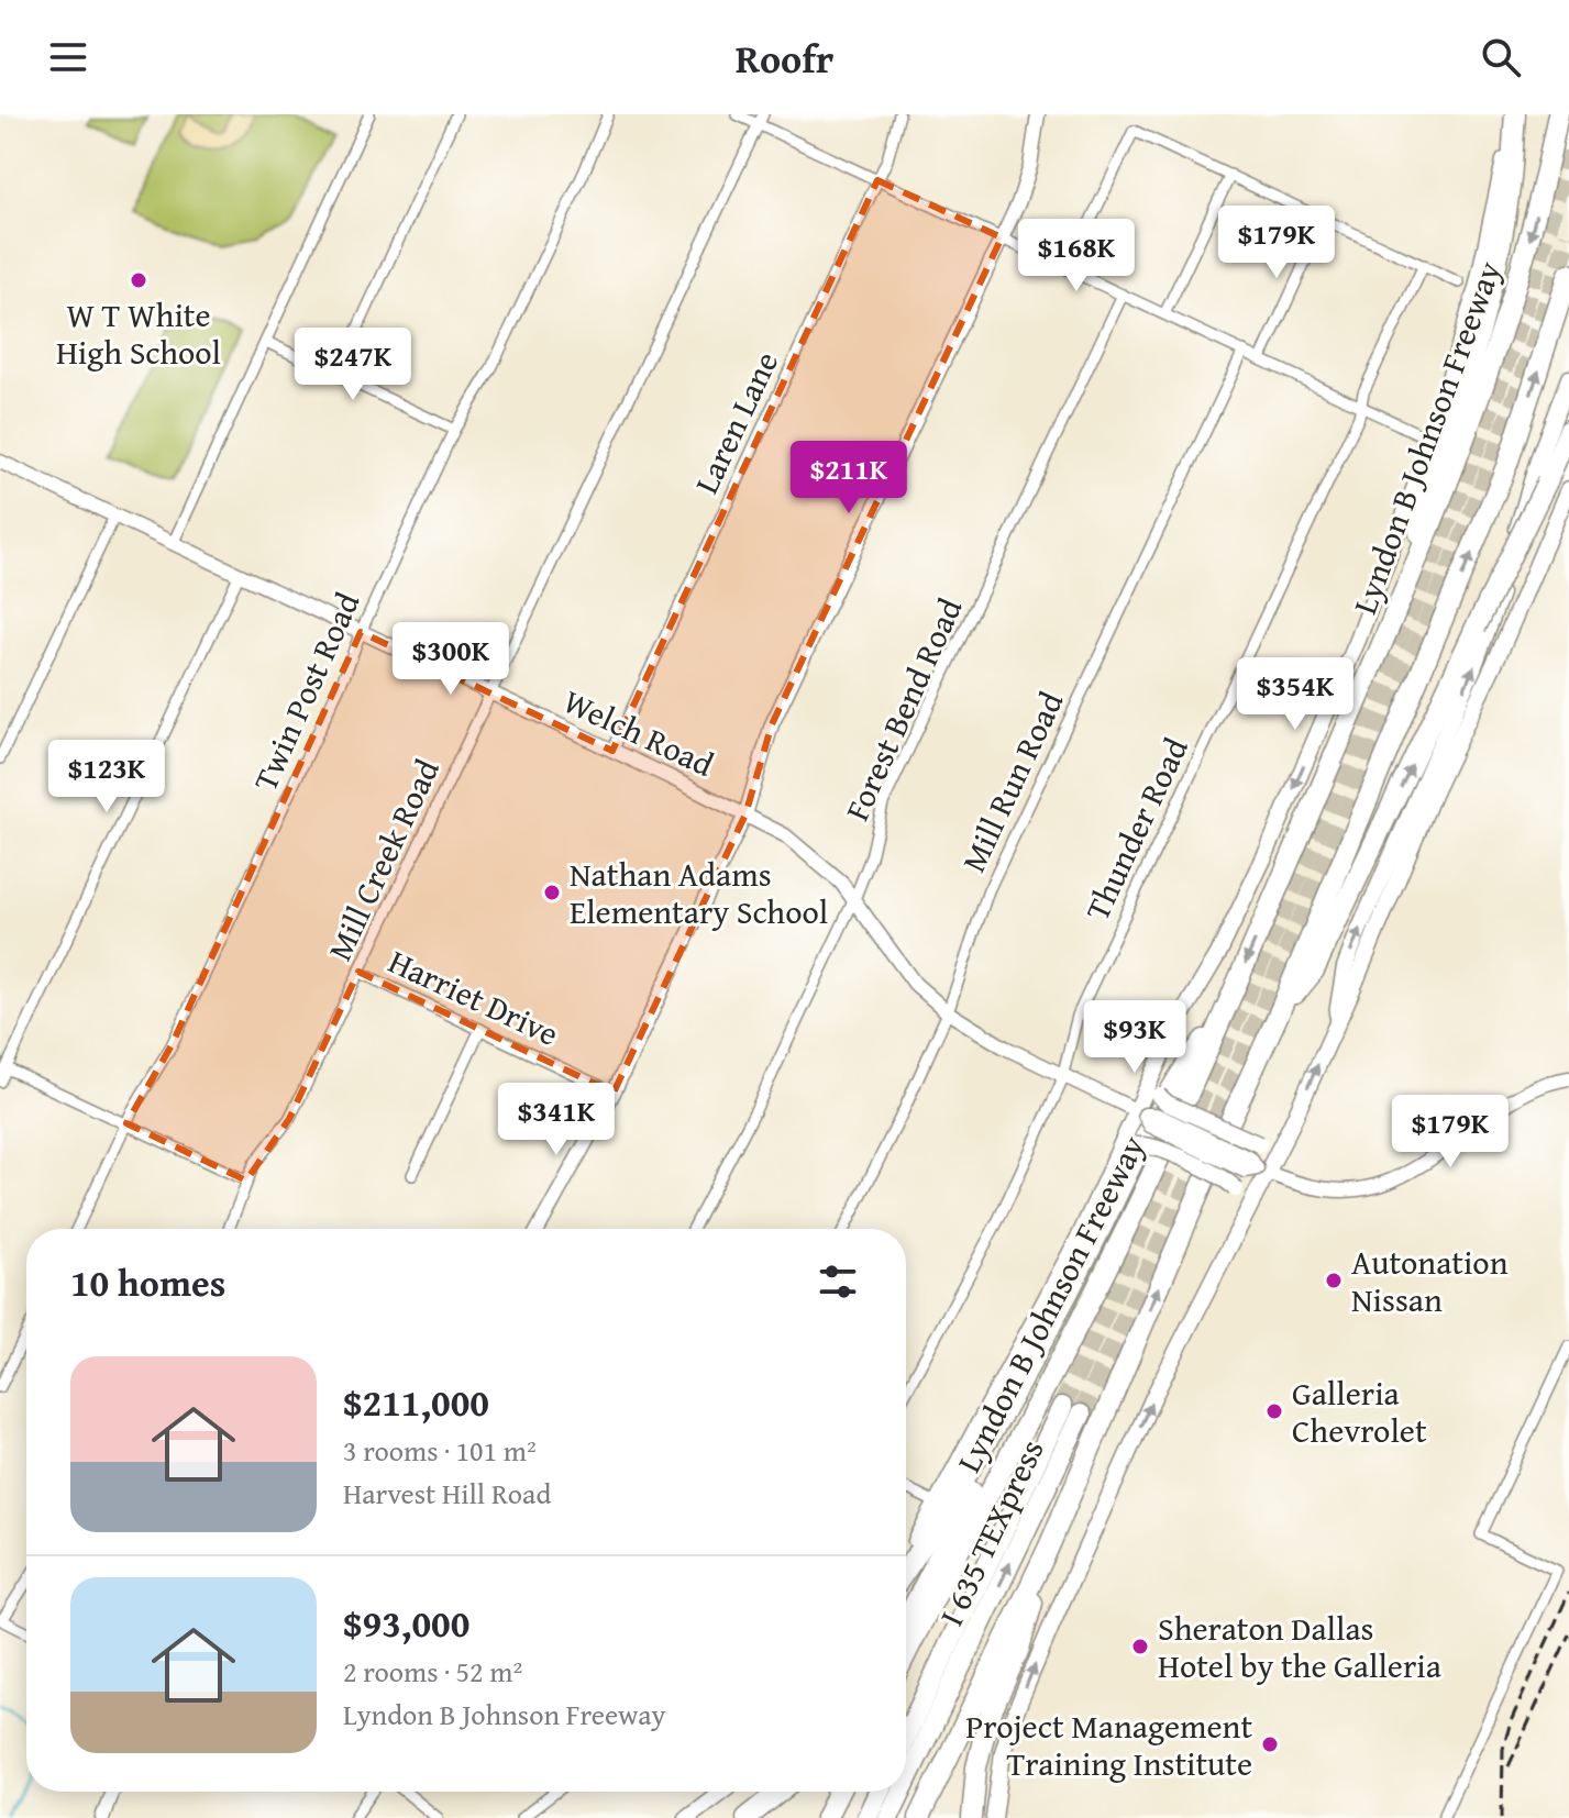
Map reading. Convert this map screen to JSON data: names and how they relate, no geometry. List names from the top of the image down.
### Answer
{
  "streets": {
    "highway": ["Lyndon B Johnson Freeway", "I 635 TEXpress"],
    "street": [
      "Laren Lane",
      "Twin Post Road",
      "Forest Bend Road",
      "Welch Road",
      "Mill Run Road",
      "Thunder Road",
      "Mill Creek Road",
      "Harriet Drive"
    ]
  },
  "crossings": [
    ["Laren Lane", "Welch Road"],
    ["Lyndon B Johnson Freeway", "Welch Road"],
    ["Twin Post Road", "Welch Road"],
    ["Forest Bend Road", "Welch Road"],
    ["Welch Road", "Mill Run Road"],
    ["Welch Road", "Thunder Road"],
    ["Welch Road", "Mill Creek Road"],
    ["Mill Creek Road", "Harriet Drive"]
  ],
  "places": [
    "W T White High School",
    "Nathan Adams Elementary School",
    "Autonation Nissan",
    "Galleria Chevrolet",
    "Sheraton Dallas Hotel by the Galleria",
    "Project Management Training Institute"
  ],
  "page": {
    "header": "Roofr",
    "price": [
      "$179K",
      "$168K",
      "$247K",
      "$211K",
      "$300K",
      "$354K",
      "$123K",
      "$93K",
      "$341K",
      "$179K"
    ],
    "heading": "10 homes",
    "list": [
      {
        "name": "$211,000",
        "note": "3 rooms · 101 m² · Harvest Hill Road"
      },
      {
        "name": "$93,000",
        "note": "2 rooms · 52 m² · Lyndon B Johnson Freeway"
      }
    ]
  }
}
